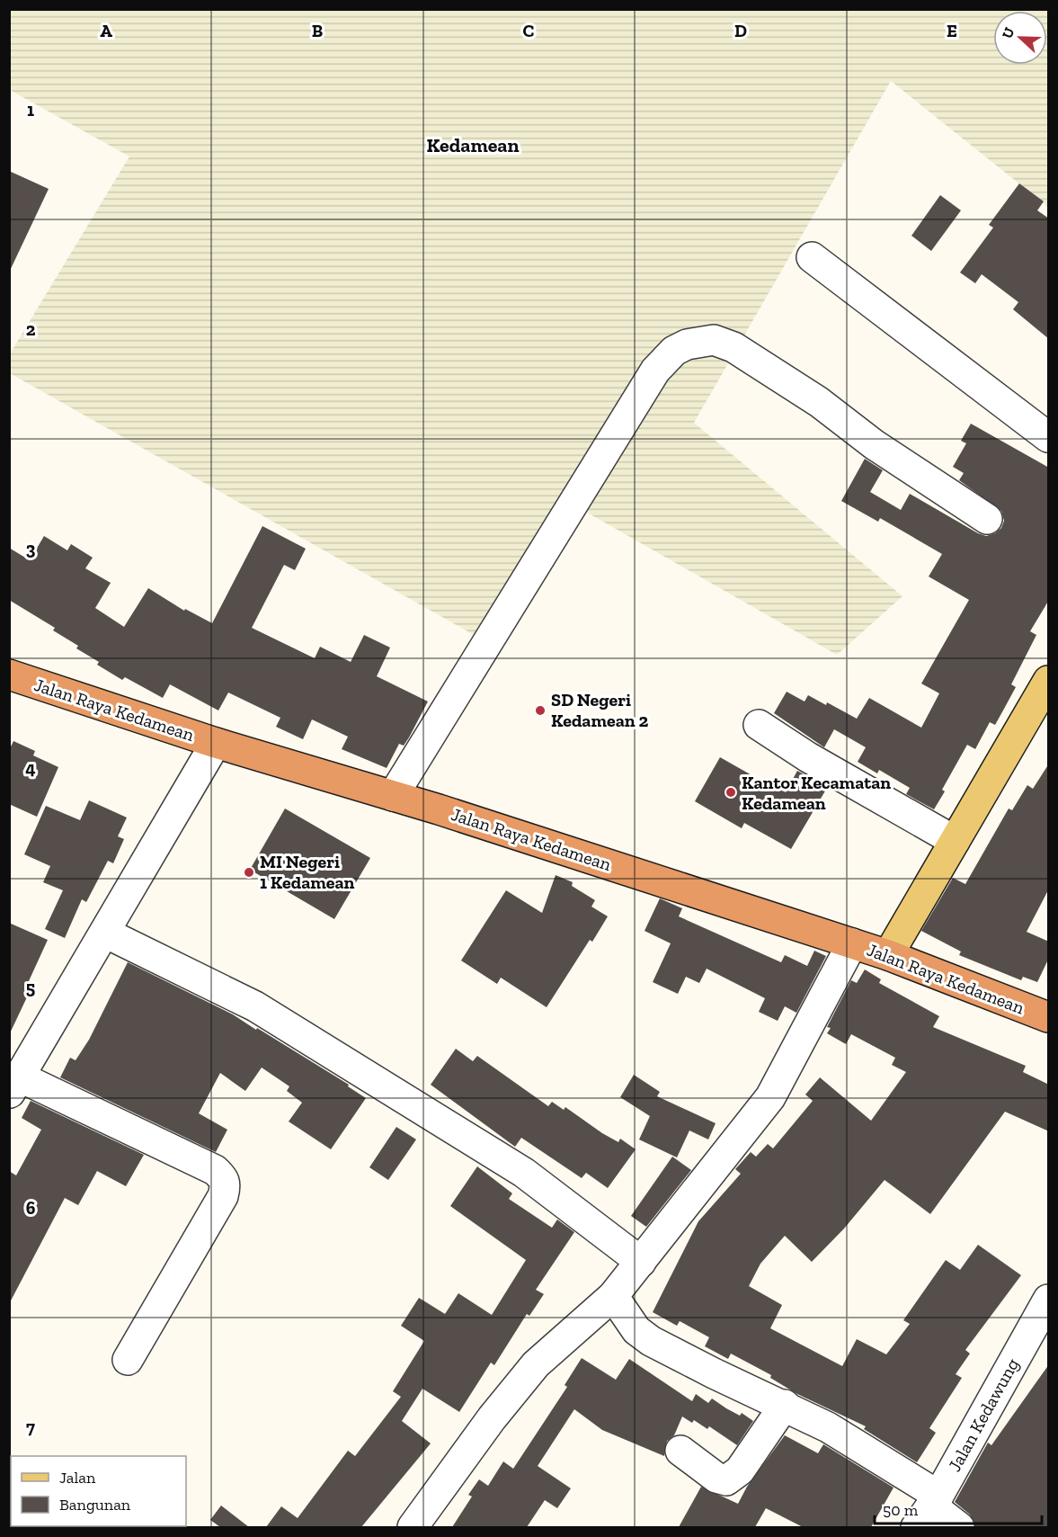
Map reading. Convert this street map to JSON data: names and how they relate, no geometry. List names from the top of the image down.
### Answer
{
  "streets": {
    "highway": ["Jalan Raya Kedamean"],
    "street": ["Jalan Kedawung"]
  },
  "districts": ["Kedamean"],
  "places": ["SD Negeri Kedamean 2", "Kantor Kecamatan Kedamean", "MI Negeri 1 Kedamean"],
  "legend": ["Jalan", "Bangunan"],
  "scale_bar": "50 m",
  "north": "left",
  "grid": {
    "columns": [
      "A",
      "B",
      "C",
      "D",
      "E"
    ],
    "rows": [
      "1",
      "2",
      "3",
      "4",
      "5",
      "6",
      "7"
    ]
  }
}
